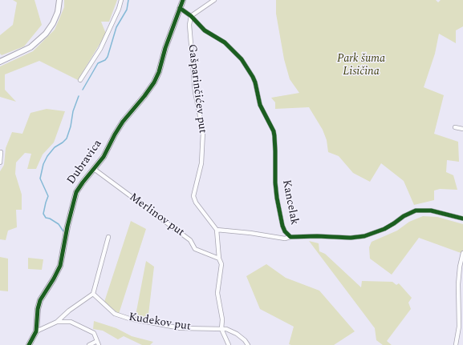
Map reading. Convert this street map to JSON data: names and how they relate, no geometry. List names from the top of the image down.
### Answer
{
  "streets": {
    "street": [
      "Gašparinčićev put",
      "Dubravica",
      "Kancelak",
      "Merlinov put",
      "Kudekov put"
    ]
  },
  "crossings": [
    ["Gašparinčićev put", "Kancelak"],
    ["Dubravica", "Kancelak"],
    ["Dubravica", "Merlinov put"]
  ],
  "parks": ["Park šuma Lisičina"]
}
